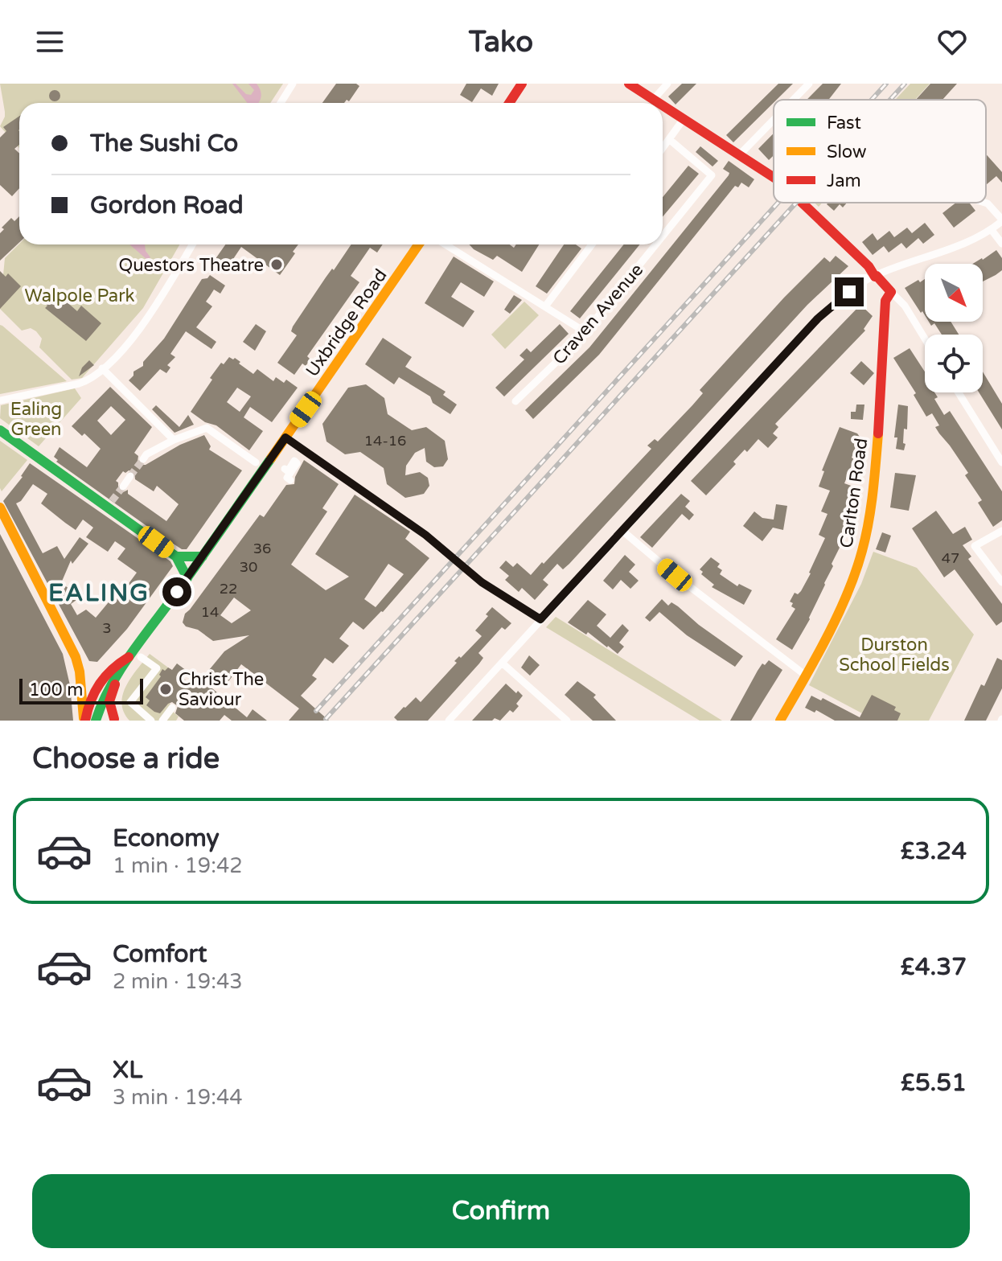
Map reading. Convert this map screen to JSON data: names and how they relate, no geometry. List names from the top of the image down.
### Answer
{
  "streets": {
    "main road": ["Uxbridge Road", "Carlton Road"],
    "street": ["Craven Avenue"]
  },
  "districts": ["EALING"],
  "parks": ["Walpole Park", "Ealing Green", "Durston School Fields"],
  "places": ["Questors Theatre", "Christ The Saviour"],
  "house_numbers": [
    "14-16",
    "36",
    "47",
    "30",
    "22",
    "14",
    "3"
  ],
  "legend": ["Fast", "Slow", "Jam"],
  "scale_bar": "100 m",
  "north": "bottom right",
  "page": {
    "header": "Tako",
    "banner": ["The Sushi Co", "Gordon Road"],
    "scale": "100 m",
    "heading": "Choose a ride",
    "list": [
      {
        "name": "Economy",
        "note": "1 min · 19:42",
        "value": "£3.24"
      },
      {
        "name": "Comfort",
        "note": "2 min · 19:43",
        "value": "£4.37"
      },
      {
        "name": "XL",
        "note": "3 min · 19:44",
        "value": "£5.51"
      }
    ],
    "buttons": "Confirm"
  }
}
